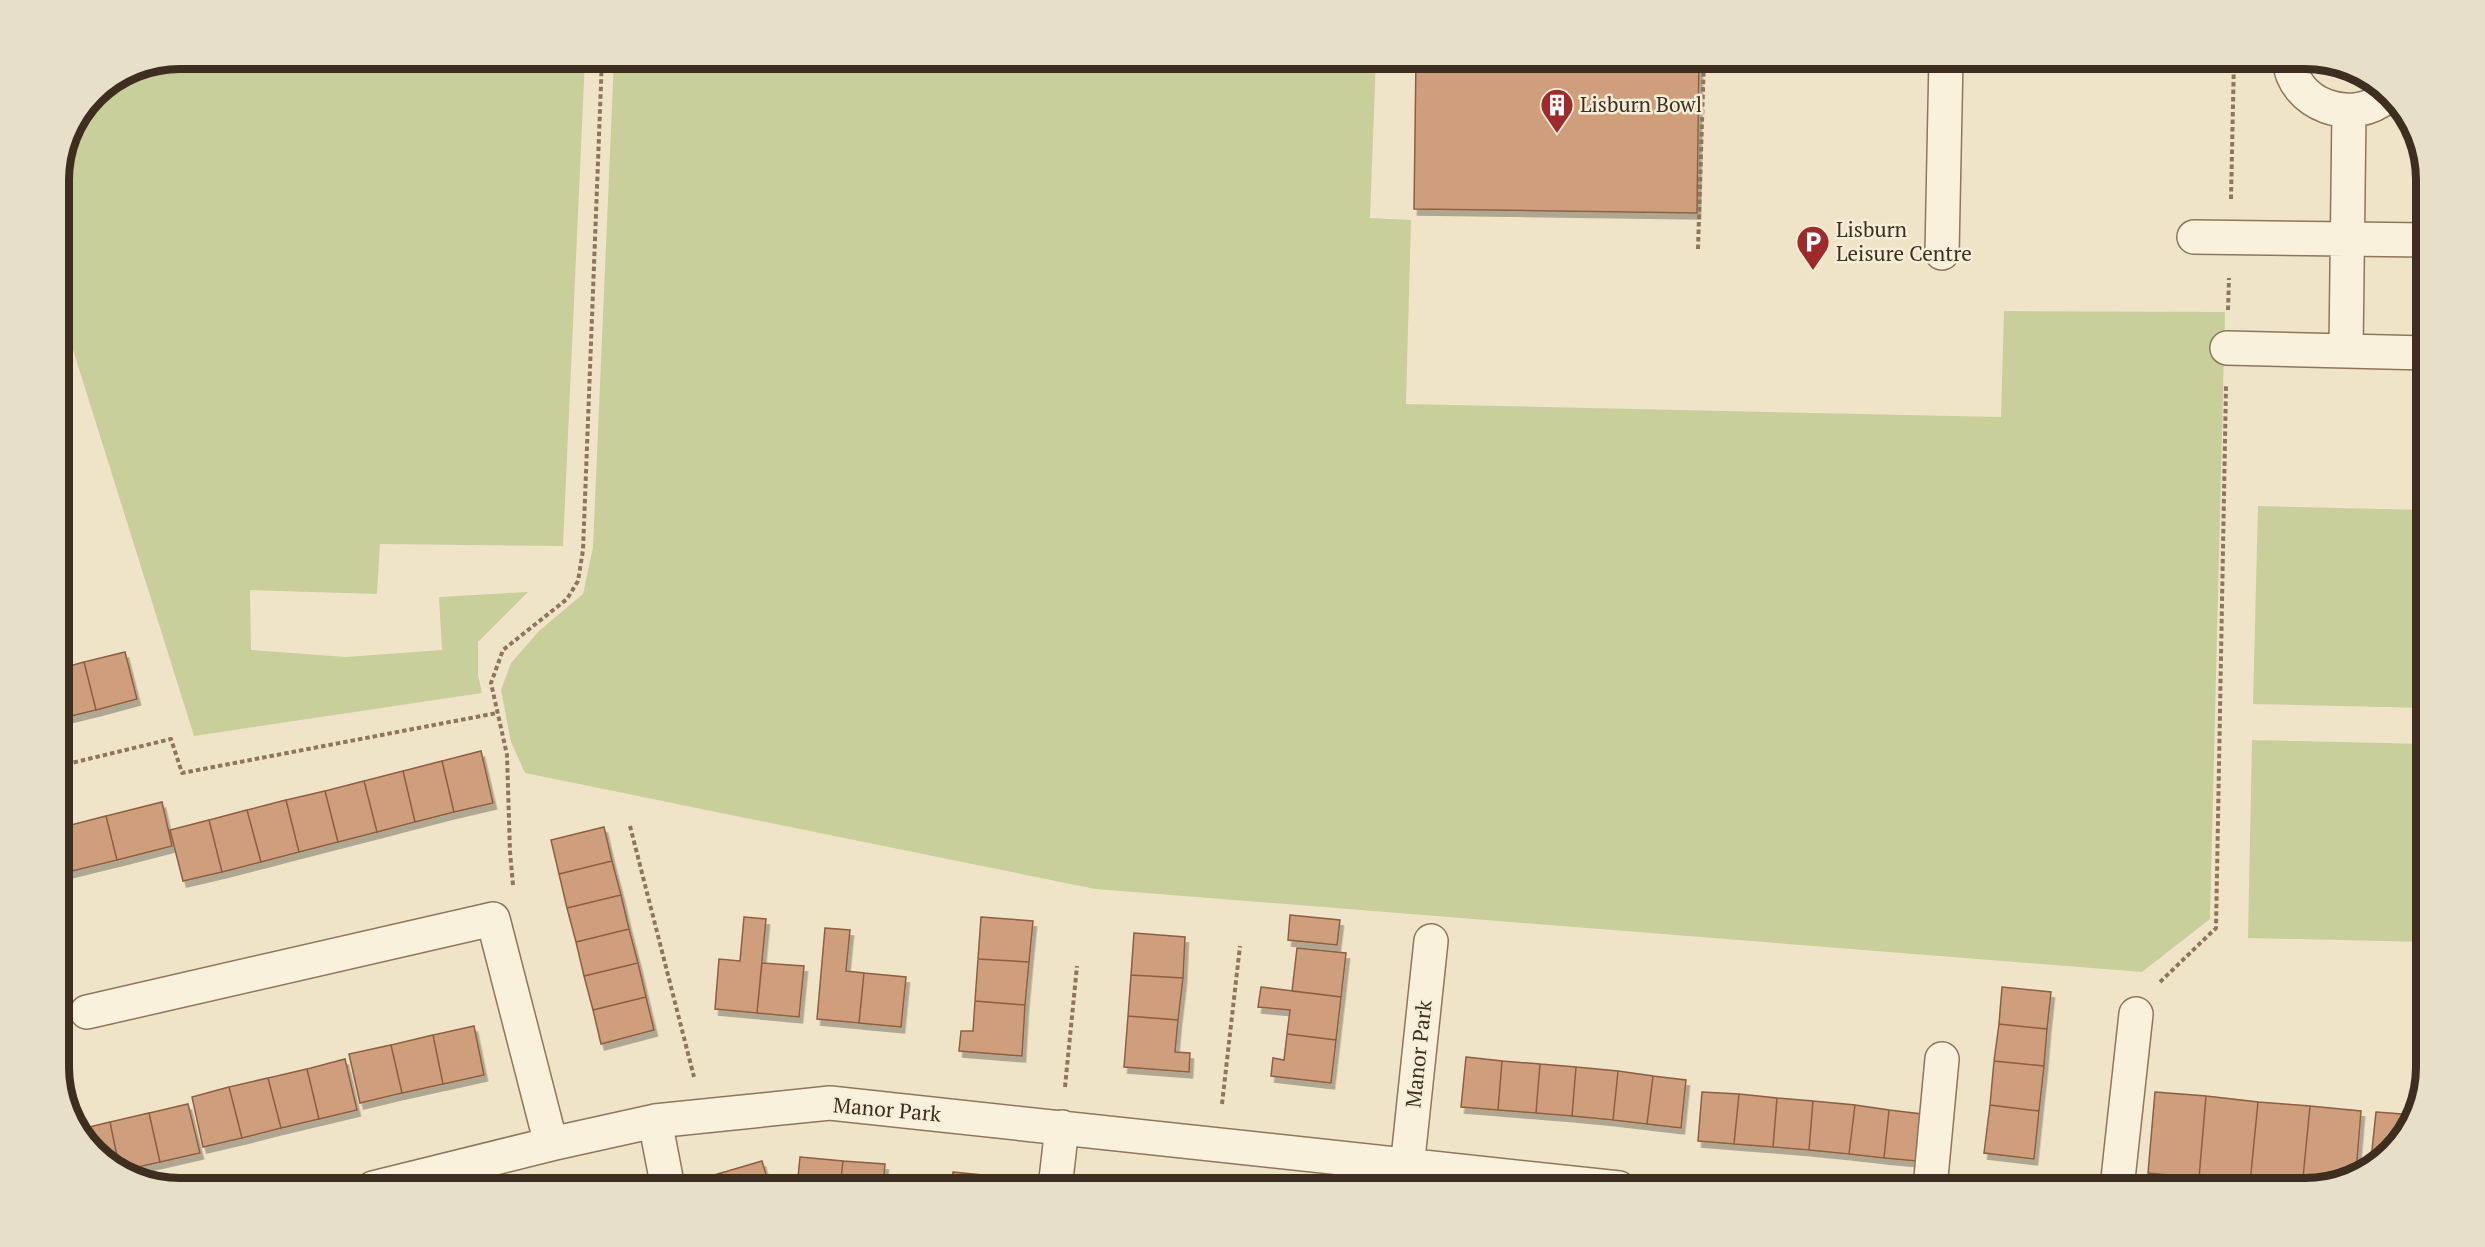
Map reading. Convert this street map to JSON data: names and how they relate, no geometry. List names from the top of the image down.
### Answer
{
  "streets": {
    "street": ["Manor Park"]
  },
  "places": {
    "building": ["Lisburn Bowl"],
    "parking": ["Lisburn Leisure Centre"]
  }
}
